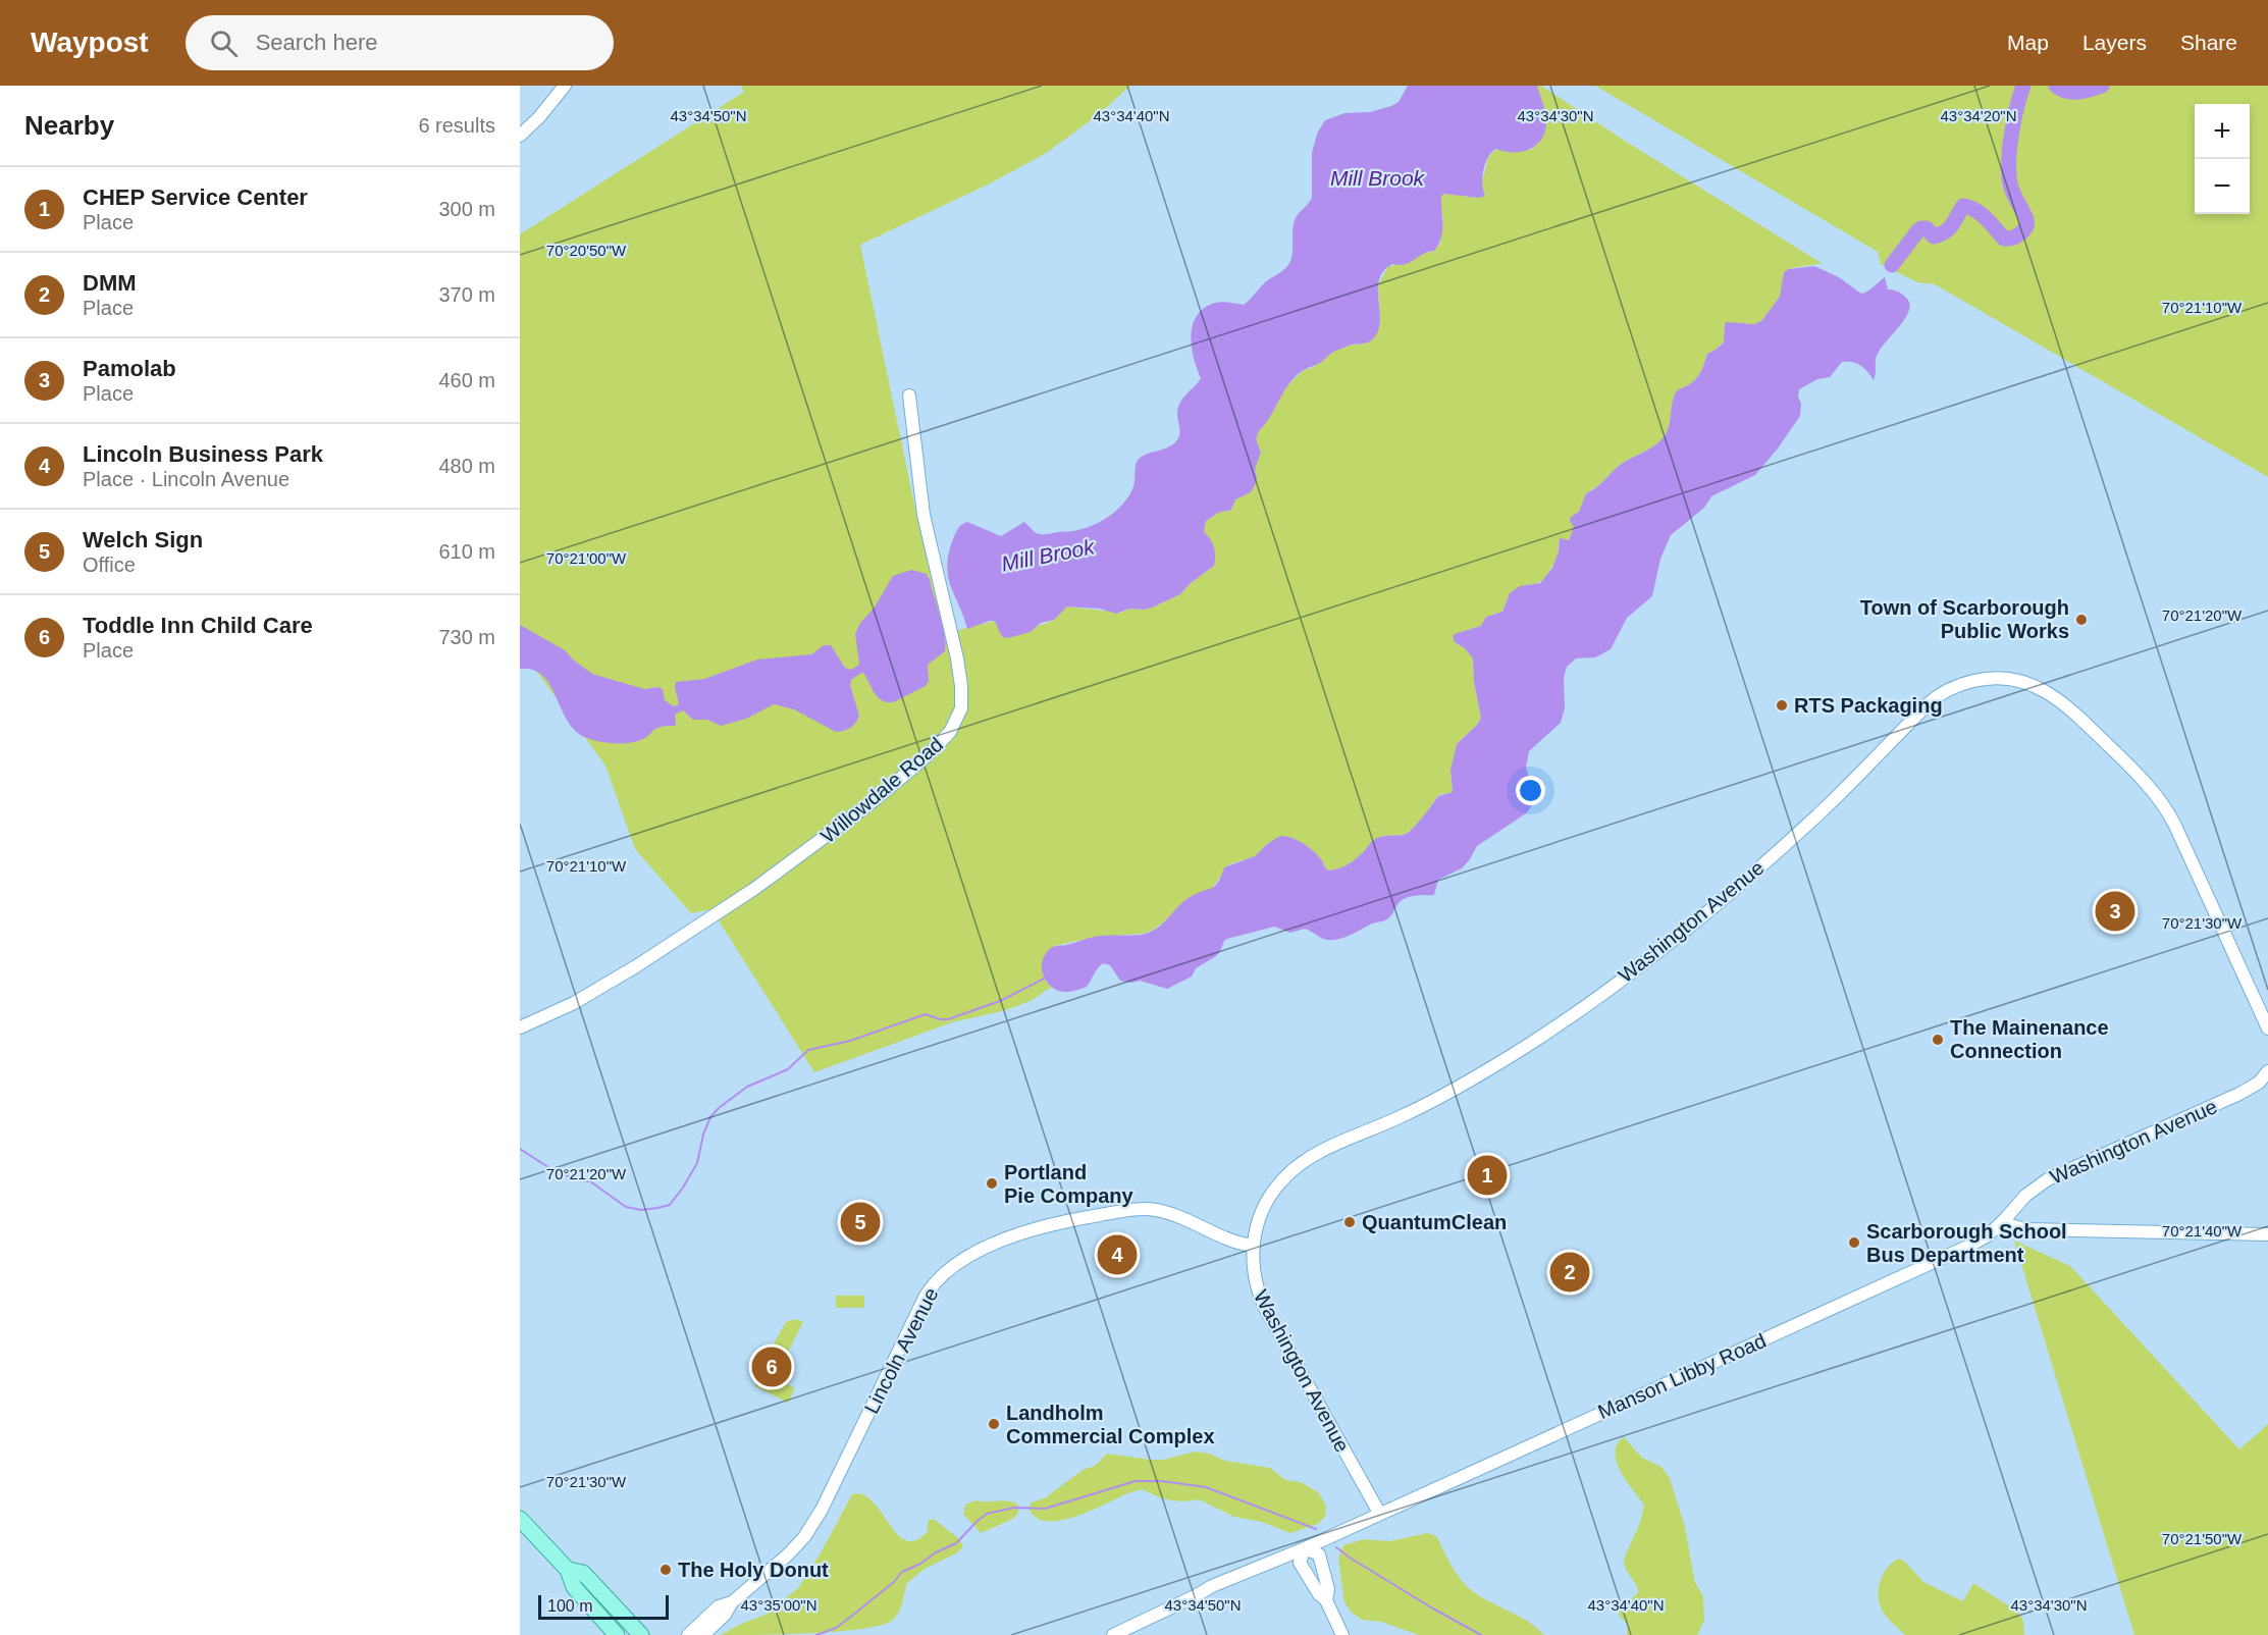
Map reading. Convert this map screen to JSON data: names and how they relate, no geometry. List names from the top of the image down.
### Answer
{
  "streets": {
    "street": [
      "Willowdale Road",
      "Washington Avenue",
      "Lincoln Avenue",
      "Manson Libby Road"
    ]
  },
  "crossings": [
    ["Washington Avenue", "Lincoln Avenue"],
    ["Washington Avenue", "Manson Libby Road"]
  ],
  "water": ["Mill Brook"],
  "places": [
    "Town of Scarborough Public Works",
    "RTS Packaging",
    "The Mainenance Connection",
    "Portland Pie Company",
    "QuantumClean",
    "Scarborough School Bus Department",
    "Landholm Commercial Complex",
    "The Holy Donut"
  ],
  "scale_bar": "100 m",
  "page": {
    "header": "Waypost",
    "search": "Search here",
    "nav": ["Map", "Layers", "Share"],
    "heading": ["Nearby", "6 results"],
    "map_buttons": ["+", "−"],
    "list": [
      {
        "mark": "1",
        "name": "CHEP Service Center",
        "note": "Place",
        "value": "300 m"
      },
      {
        "mark": "2",
        "name": "DMM",
        "note": "Place",
        "value": "370 m"
      },
      {
        "mark": "3",
        "name": "Pamolab",
        "note": "Place",
        "value": "460 m"
      },
      {
        "mark": "4",
        "name": "Lincoln Business Park",
        "note": "Place · Lincoln Avenue",
        "value": "480 m"
      },
      {
        "mark": "5",
        "name": "Welch Sign",
        "note": "Office",
        "value": "610 m"
      },
      {
        "mark": "6",
        "name": "Toddle Inn Child Care",
        "note": "Place",
        "value": "730 m"
      }
    ],
    "pins": [
      "3",
      "1",
      "5",
      "4",
      "2",
      "6"
    ],
    "scale": "100 m"
  },
  "coordinates": [
    "43°34'50\"N",
    "43°34'40\"N",
    "43°34'30\"N",
    "43°34'20\"N",
    "70°20'50\"W",
    "70°21'10\"W",
    "70°21'00\"W",
    "70°21'20\"W",
    "70°21'30\"W",
    "70°21'40\"W",
    "70°21'50\"W",
    "43°35'00\"N"
  ]
}
